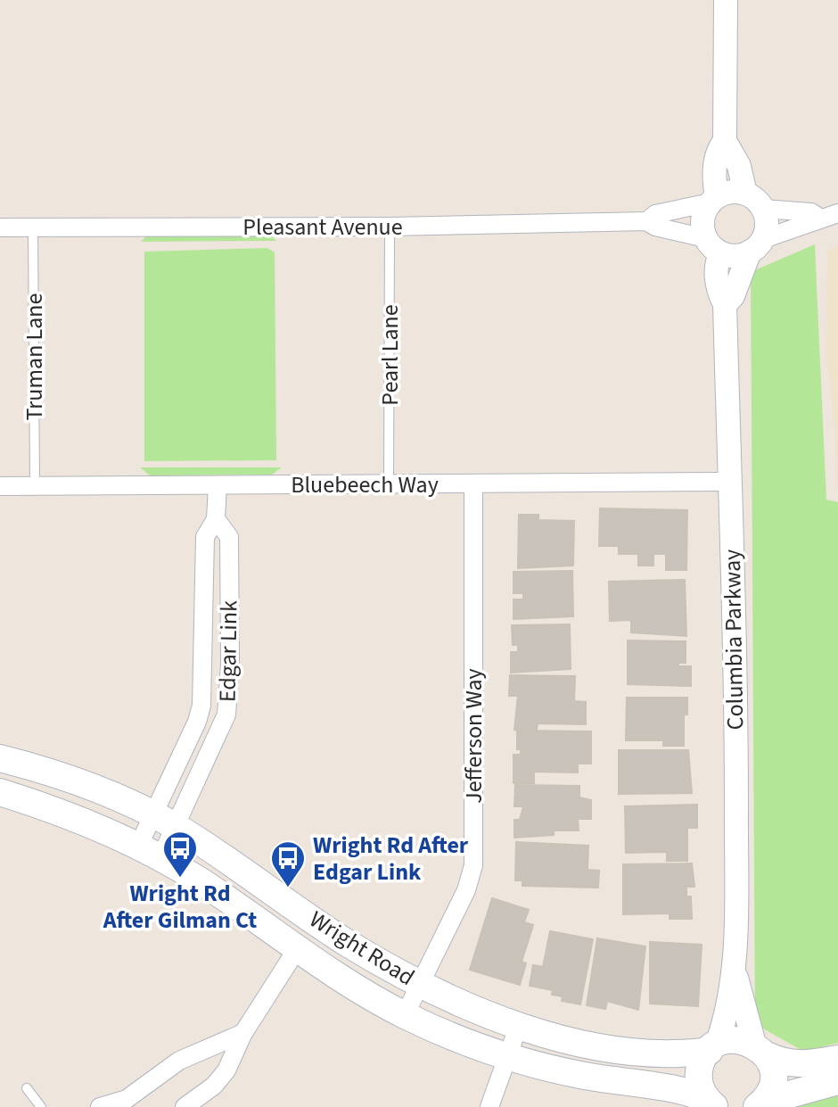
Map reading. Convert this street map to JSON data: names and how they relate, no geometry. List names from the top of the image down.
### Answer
{
  "streets": {
    "main road": ["Wright Road"],
    "street": [
      "Pleasant Avenue",
      "Bluebeech Way",
      "Columbia Parkway",
      "Edgar Link",
      "Jefferson Way"
    ],
    "lane": ["Pearl Lane", "Truman Lane"]
  },
  "crossings": [
    ["Pleasant Avenue", "Pearl Lane"],
    ["Pleasant Avenue", "Truman Lane"],
    ["Pleasant Avenue", "Columbia Parkway"],
    ["Pearl Lane", "Bluebeech Way"],
    ["Truman Lane", "Bluebeech Way"],
    ["Bluebeech Way", "Columbia Parkway"],
    ["Bluebeech Way", "Edgar Link"],
    ["Bluebeech Way", "Jefferson Way"],
    ["Columbia Parkway", "Wright Road"],
    ["Edgar Link", "Wright Road"],
    ["Jefferson Way", "Wright Road"]
  ],
  "places": {
    "bus stop": ["Wright Rd After Gilman Ct", "Wright Rd After Edgar Link"]
  }
}
